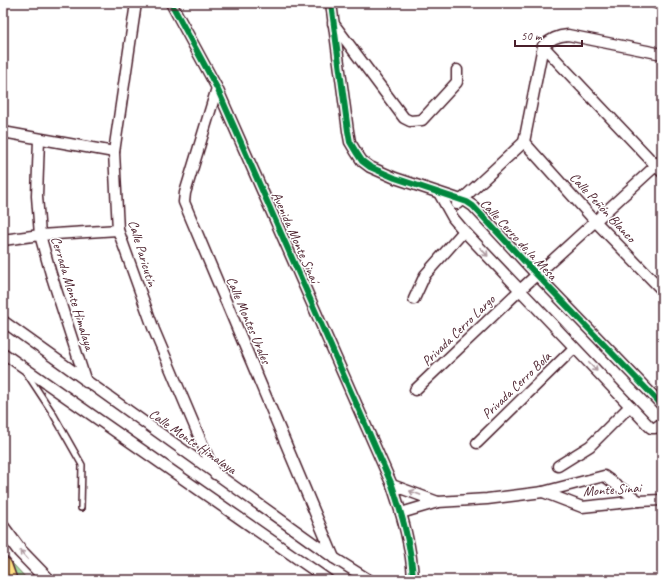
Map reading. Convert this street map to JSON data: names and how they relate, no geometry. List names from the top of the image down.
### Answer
{
  "streets": {
    "street": [
      "Calle Peñón Blanco",
      "Avenida Monte Sinaí",
      "Calle Cerro de la Mesa",
      "Calle Paricutín",
      "Cerrada Monte Himalaya",
      "Calle Montes Urales",
      "Privada Cerro Largo",
      "Privada Cerro Bola",
      "Calle Monte Himalaya",
      "Monte Sinai"
    ]
  },
  "crossings": [
    ["Calle Peñón Blanco", "Privada Cerro Largo"],
    ["Avenida Monte Sinaí", "Calle Montes Urales"],
    ["Avenida Monte Sinaí", "Monte Sinai"],
    ["Calle Cerro de la Mesa", "Privada Cerro Largo"],
    ["Calle Paricutín", "Calle Monte Himalaya"],
    ["Cerrada Monte Himalaya", "Calle Monte Himalaya"],
    ["Calle Montes Urales", "Calle Monte Himalaya"]
  ],
  "scale_bar": "50 m"
}
